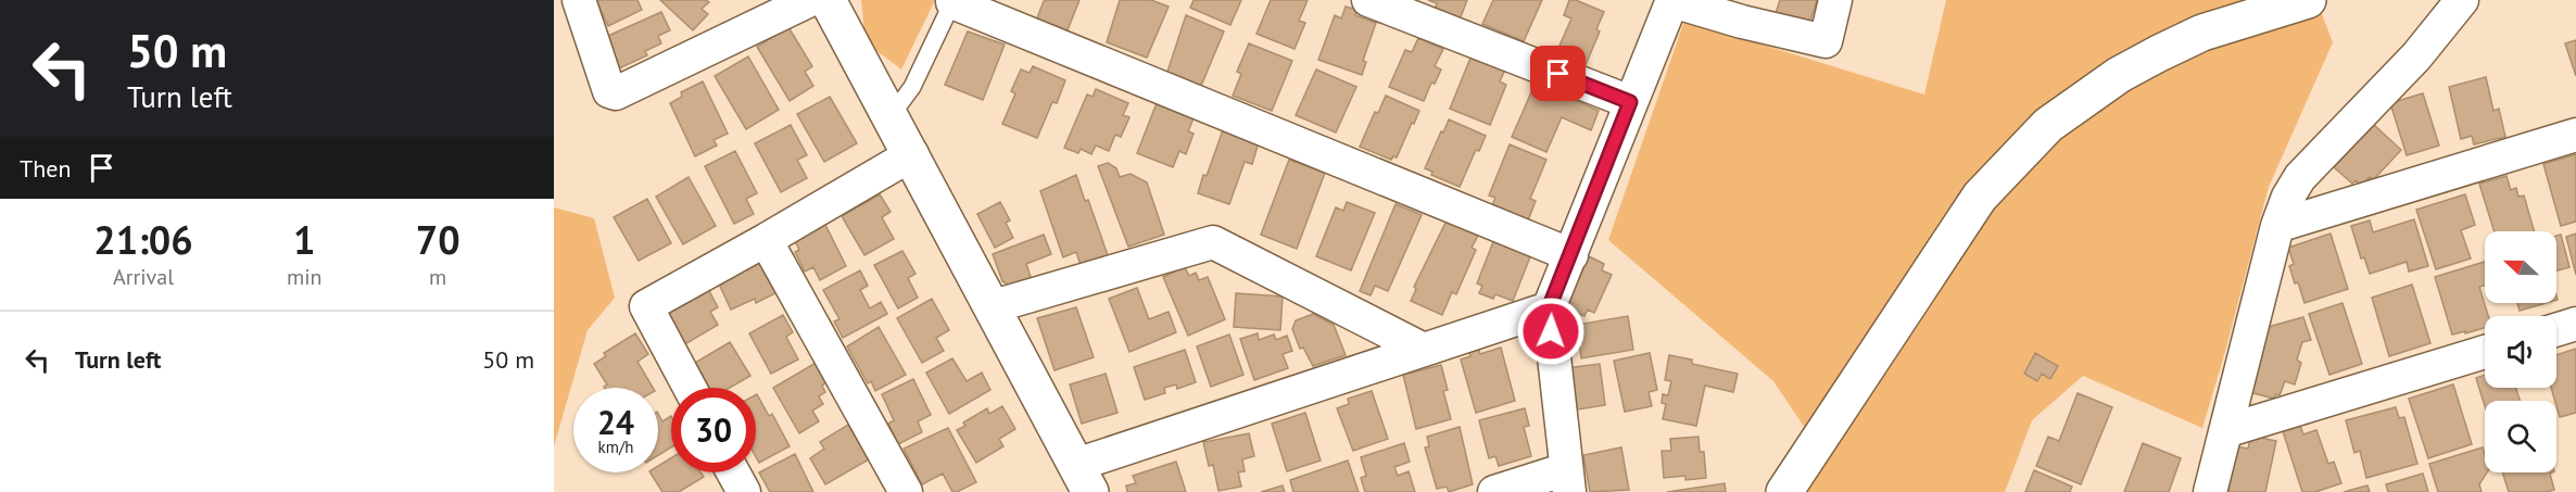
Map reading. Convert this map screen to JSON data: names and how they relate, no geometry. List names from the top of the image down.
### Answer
{
  "north": "left",
  "page": {
    "turn": ["50 m", "Turn left"],
    "then": "Then",
    "eta": [
      "21:06",
      "Arrival",
      "1",
      "min",
      "70",
      "m"
    ],
    "list": [
      {
        "name": "Turn left",
        "value": "50 m"
      }
    ],
    "speed": "24 km/h",
    "limit": "30"
  }
}
